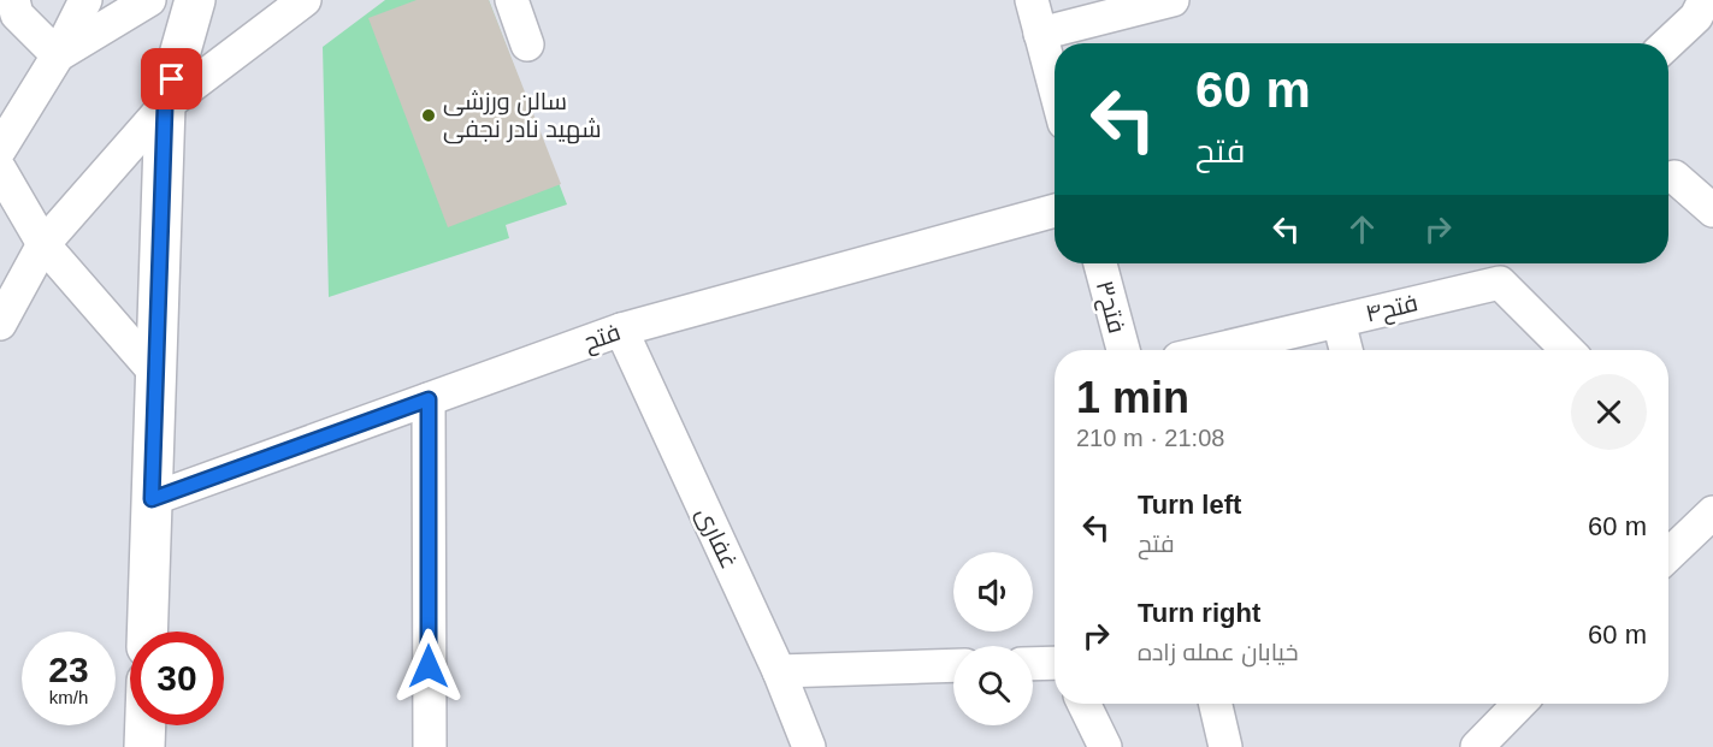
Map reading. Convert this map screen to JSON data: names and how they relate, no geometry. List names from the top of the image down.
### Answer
{
  "streets": {
    "street": [
      "فتح۳",
      "فتح۴",
      "فتح",
      "غفاری"
    ]
  },
  "crossings": [
    ["فتح", "غفاری"]
  ],
  "places": ["سالن ورزشی شهید نادر نجفی"],
  "page": {
    "turn": ["60 m", "فتح"],
    "heading": ["1 min", "210 m · 21:08"],
    "list": [
      {
        "name": "Turn left",
        "note": "فتح",
        "value": "60 m"
      },
      {
        "name": "Turn right",
        "note": "خیابان عمله زاده",
        "value": "60 m"
      }
    ],
    "speed": "23 km/h",
    "limit": "30"
  }
}
